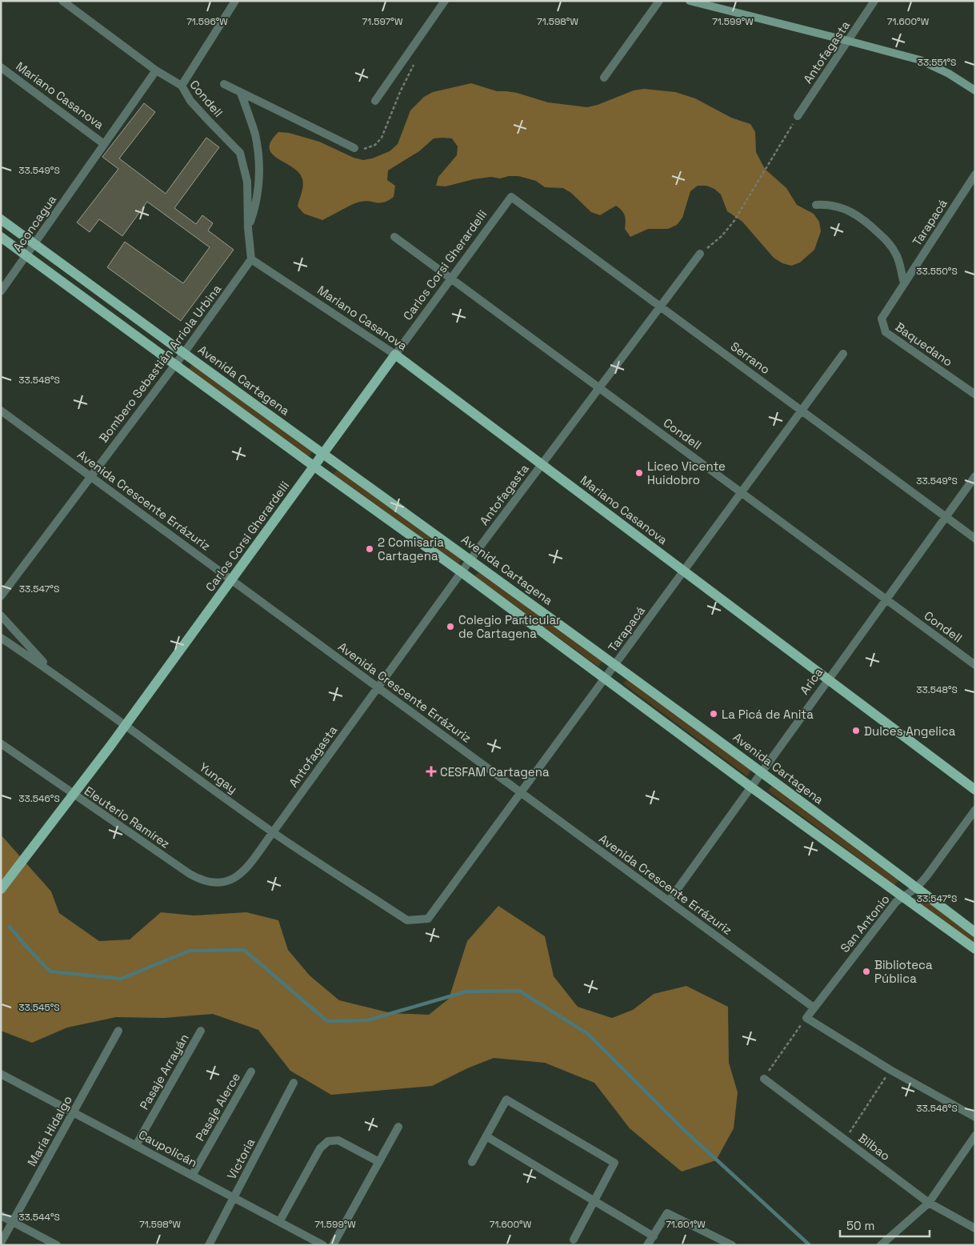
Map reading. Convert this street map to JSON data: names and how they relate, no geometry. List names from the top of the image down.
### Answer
{
  "streets": {
    "main road": ["Mariano Casanova", "Carlos Corsi Gherardelli", "Avenida Cartagena"],
    "street": [
      "Antofagasta",
      "Condell",
      "Tarapacá",
      "Aconcagua",
      "Baquedano",
      "Serrano",
      "Bombero Sebastián Arriola Urbina",
      "Avenida Crescente Errázuriz",
      "Arica",
      "Yungay",
      "Eleuterio Ramírez",
      "San Antonio",
      "Pasaje Arrayán",
      "Pasaje Alerce",
      "María Hidalgo",
      "Bilbao",
      "Caupolicán",
      "Victoria"
    ]
  },
  "crossings": [
    ["Antofagasta", "Mariano Casanova"],
    ["Antofagasta", "Condell"],
    ["Antofagasta", "Serrano"],
    ["Antofagasta", "Avenida Cartagena"],
    ["Antofagasta", "Avenida Crescente Errázuriz"],
    ["Antofagasta", "Yungay"],
    ["Antofagasta", "Eleuterio Ramírez"],
    ["Mariano Casanova", "Condell"],
    ["Mariano Casanova", "Tarapacá"],
    ["Mariano Casanova", "Aconcagua"],
    ["Mariano Casanova", "Carlos Corsi Gherardelli"],
    ["Mariano Casanova", "Bombero Sebastián Arriola Urbina"],
    ["Mariano Casanova", "Arica"],
    ["Condell", "Tarapacá"],
    ["Condell", "Aconcagua"],
    ["Condell", "Carlos Corsi Gherardelli"],
    ["Condell", "Bombero Sebastián Arriola Urbina"],
    ["Condell", "Arica"],
    ["Tarapacá", "Baquedano"],
    ["Tarapacá", "Serrano"],
    ["Tarapacá", "Avenida Cartagena"],
    ["Tarapacá", "Avenida Crescente Errázuriz"],
    ["Tarapacá", "Yungay"],
    ["Aconcagua", "Avenida Cartagena"],
    ["Carlos Corsi Gherardelli", "Serrano"],
    ["Carlos Corsi Gherardelli", "Avenida Cartagena"],
    ["Carlos Corsi Gherardelli", "Avenida Crescente Errázuriz"],
    ["Carlos Corsi Gherardelli", "Yungay"],
    ["Carlos Corsi Gherardelli", "Eleuterio Ramírez"],
    ["Serrano", "Arica"],
    ["Bombero Sebastián Arriola Urbina", "Avenida Cartagena"],
    ["Bombero Sebastián Arriola Urbina", "Avenida Crescente Errázuriz"],
    ["Avenida Cartagena", "Arica"],
    ["Avenida Cartagena", "San Antonio"],
    ["Avenida Crescente Errázuriz", "Arica"],
    ["Avenida Crescente Errázuriz", "San Antonio"],
    ["Pasaje Arrayán", "Caupolicán"],
    ["Pasaje Alerce", "Caupolicán"],
    ["María Hidalgo", "Caupolicán"],
    ["Caupolicán", "Victoria"]
  ],
  "places": {
    "other": [
      "Liceo Vicente Huidobro",
      "2 Comisaria Cartagena",
      "Colegio Particular de Cartagena",
      "La Picá de Anita",
      "Dulces Angelica",
      "Biblioteca Pública"
    ],
    "health": ["CESFAM Cartagena"]
  },
  "scale_bar": "50 m",
  "coordinates": [
    "71.596°W",
    "71.597°W",
    "71.598°W",
    "71.599°W",
    "71.600°W",
    "33.551°S",
    "33.549°S",
    "33.550°S",
    "33.548°S",
    "33.547°S",
    "33.546°S",
    "33.545°S",
    "33.544°S",
    "71.601°W"
  ]
}
